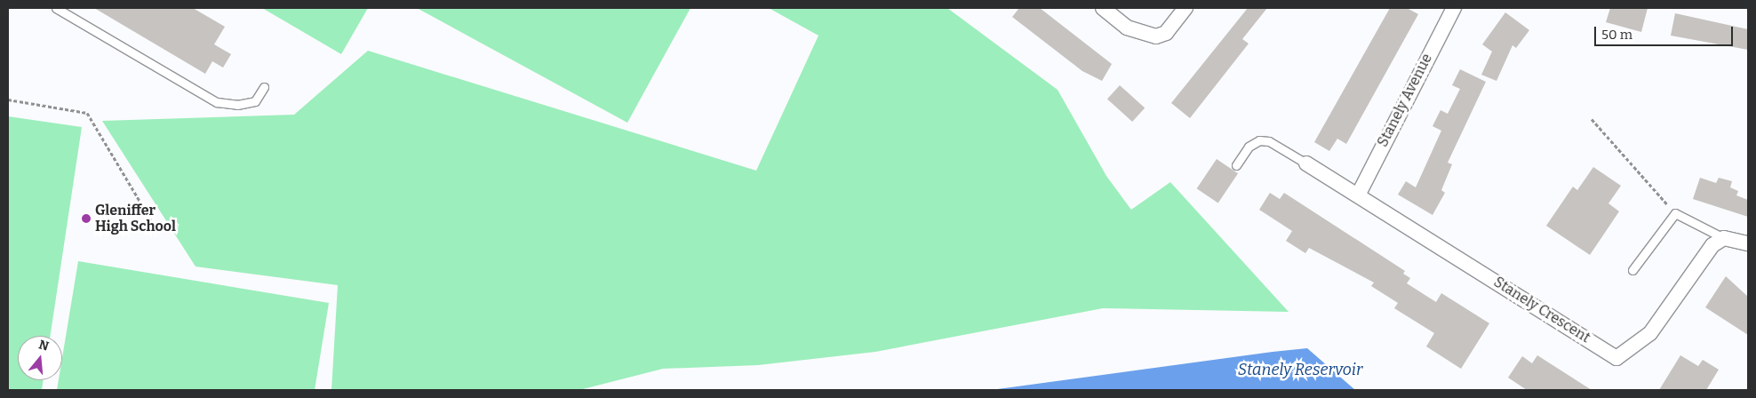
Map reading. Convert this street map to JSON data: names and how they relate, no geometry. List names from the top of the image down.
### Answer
{
  "streets": {
    "street": ["Stanely Avenue", "Stanely Crescent"]
  },
  "crossings": [
    ["Stanely Avenue", "Stanely Crescent"]
  ],
  "water": ["Stanely Reservoir"],
  "places": ["Gleniffer High School"],
  "scale_bar": "50 m",
  "north": "top"
}
